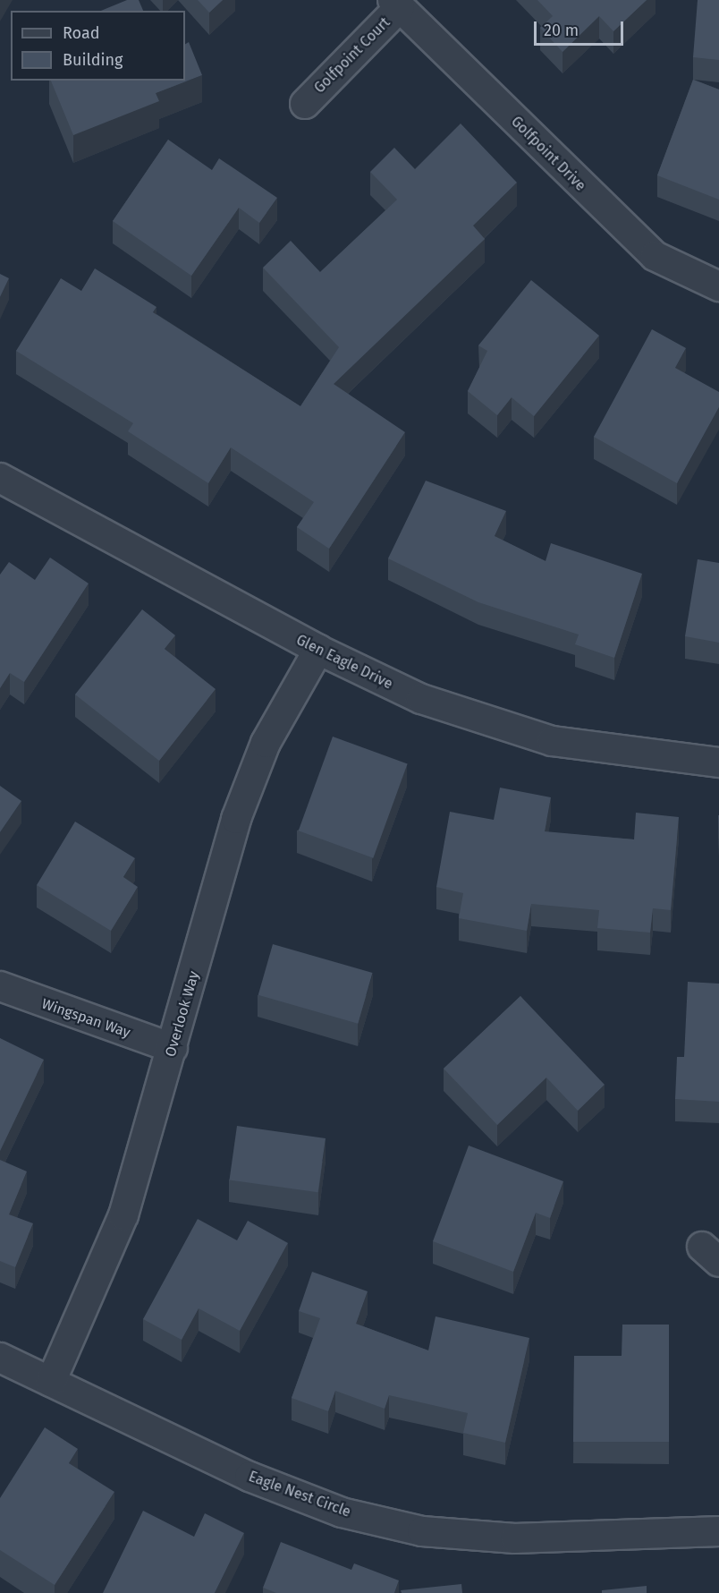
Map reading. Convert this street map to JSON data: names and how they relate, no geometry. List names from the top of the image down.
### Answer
{
  "streets": {
    "street": [
      "Golfpoint Court",
      "Golfpoint Drive",
      "Glen Eagle Drive",
      "Overlook Way",
      "Wingspan Way",
      "Eagle Nest Circle"
    ]
  },
  "crossings": [
    ["Golfpoint Court", "Golfpoint Drive"],
    ["Glen Eagle Drive", "Overlook Way"],
    ["Overlook Way", "Wingspan Way"],
    ["Overlook Way", "Eagle Nest Circle"]
  ],
  "legend": ["Road", "Building"],
  "scale_bar": "20 m"
}
